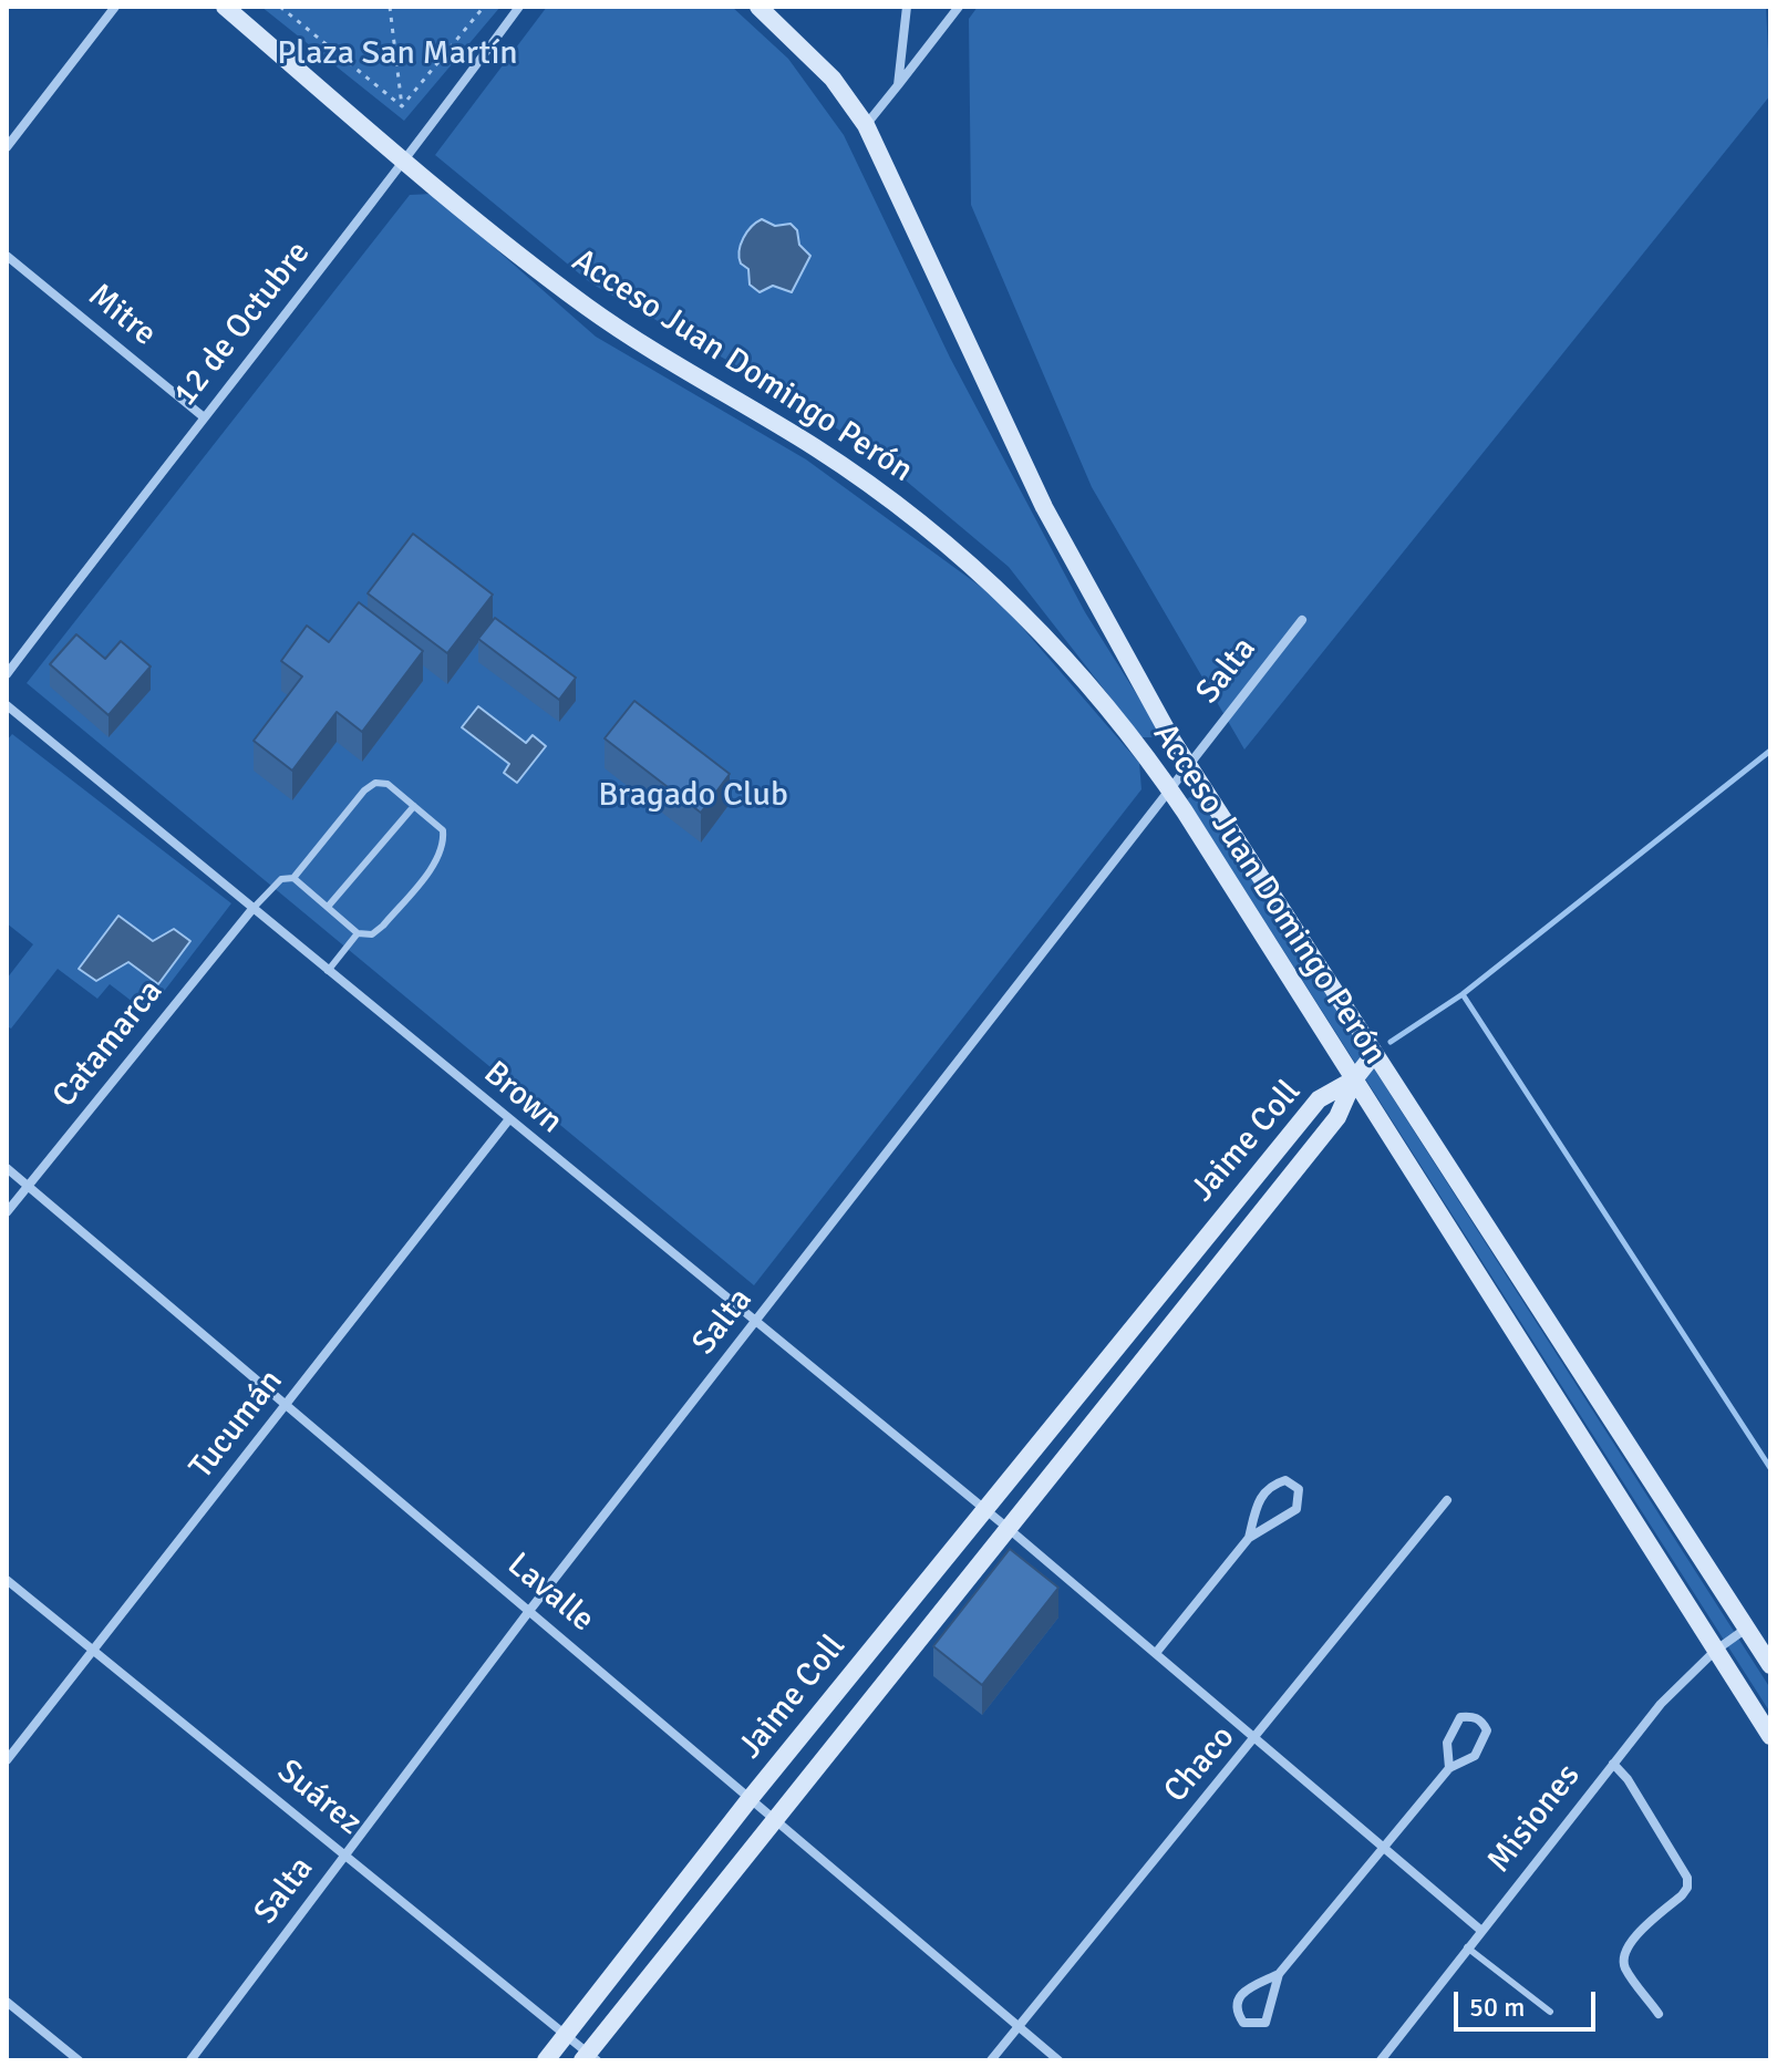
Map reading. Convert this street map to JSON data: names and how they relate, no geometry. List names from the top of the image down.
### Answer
{
  "streets": {
    "main road": ["Acceso Juan Domingo Perón", "Jaime Coll"],
    "street": [
      "Mitre",
      "12 de Octubre",
      "Salta",
      "Catamarca",
      "Brown",
      "Tucumán",
      "Lavalle",
      "Chaco",
      "Suárez",
      "Misiones"
    ]
  },
  "crossings": [
    ["Mitre", "12 de Octubre"],
    ["12 de Octubre", "Acceso Juan Domingo Perón"],
    ["Acceso Juan Domingo Perón", "Salta"],
    ["Acceso Juan Domingo Perón", "Jaime Coll"],
    ["Acceso Juan Domingo Perón", "Misiones"],
    ["Salta", "Brown"],
    ["Salta", "Lavalle"],
    ["Salta", "Suárez"],
    ["Catamarca", "Brown"],
    ["Catamarca", "Lavalle"],
    ["Brown", "Jaime Coll"],
    ["Brown", "Tucumán"],
    ["Brown", "Chaco"],
    ["Brown", "Misiones"],
    ["Jaime Coll", "Lavalle"],
    ["Jaime Coll", "Suárez"],
    ["Tucumán", "Lavalle"],
    ["Tucumán", "Suárez"],
    ["Lavalle", "Chaco"]
  ],
  "parks": ["Plaza San Martín", "Bragado Club"],
  "scale_bar": "50 m"
}
